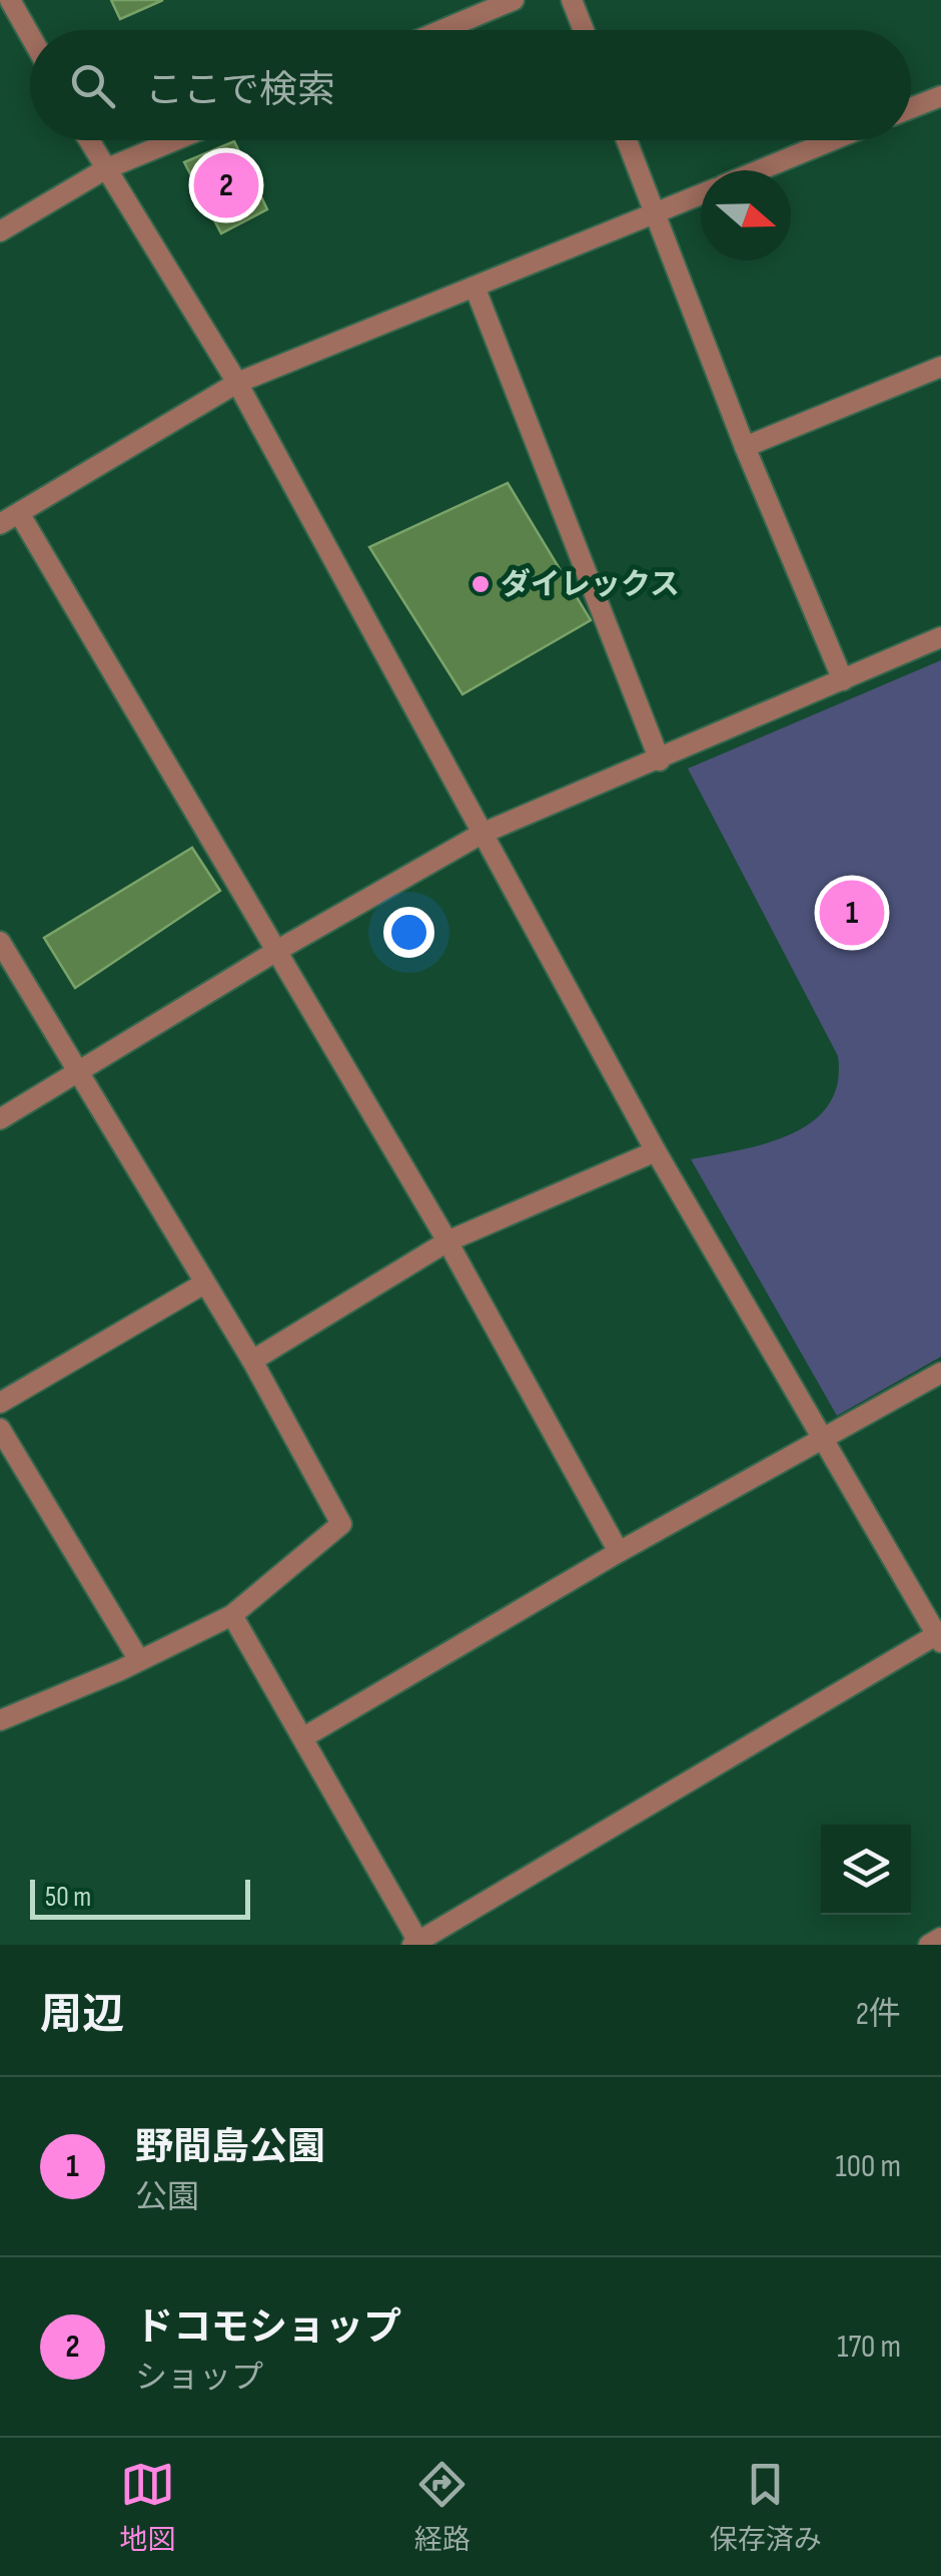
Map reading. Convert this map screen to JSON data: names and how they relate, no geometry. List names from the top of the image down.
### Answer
{
  "places": ["ダイレックス"],
  "scale_bar": "50 m",
  "north": "right",
  "page": {
    "search": "ここで検索",
    "pins": ["2", "1"],
    "scale": "50 m",
    "heading": ["周辺", "2件"],
    "list": [
      {
        "mark": "1",
        "name": "野間島公園",
        "note": "公園",
        "value": "100 m"
      },
      {
        "mark": "2",
        "name": "ドコモショップ",
        "note": "ショップ",
        "value": "170 m"
      }
    ],
    "nav": ["地図", "経路", "保存済み"]
  }
}
